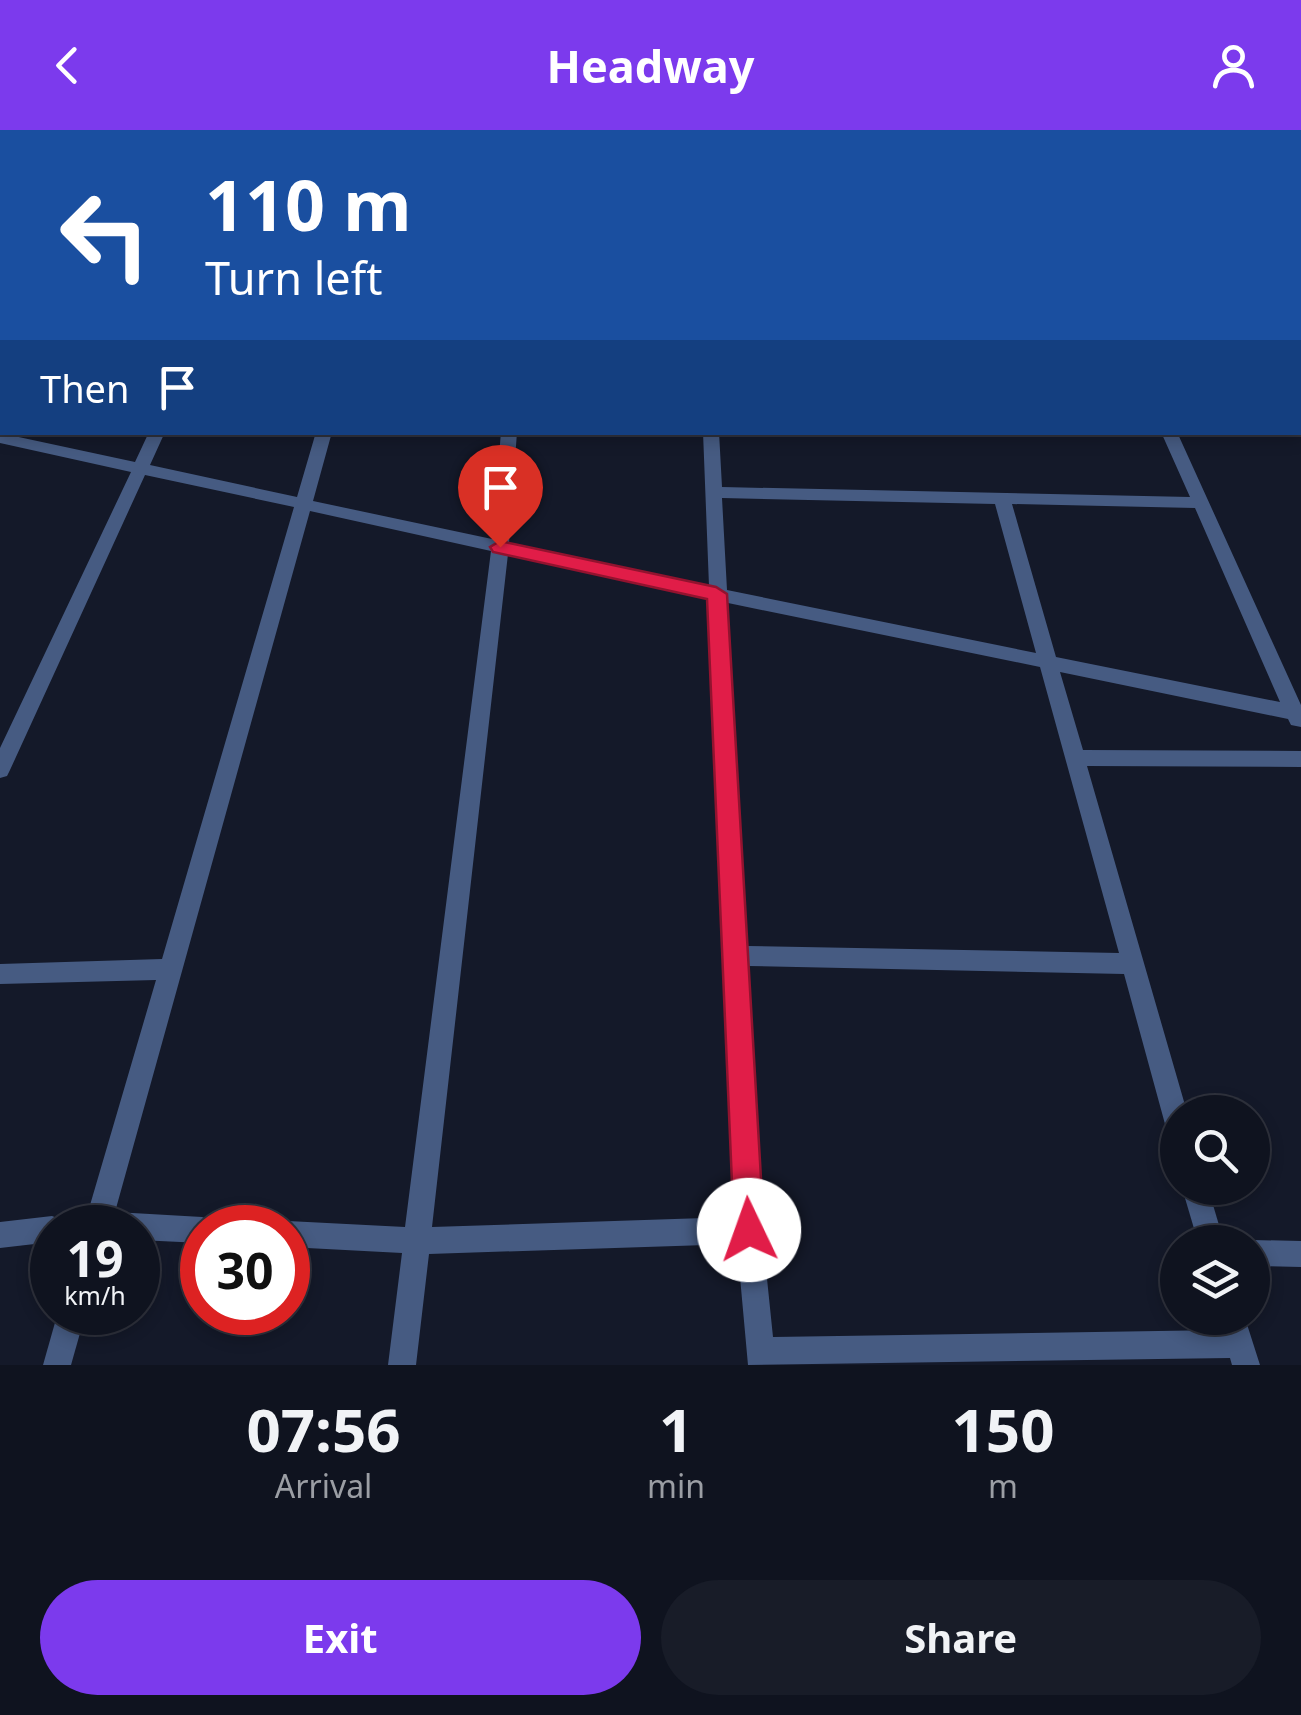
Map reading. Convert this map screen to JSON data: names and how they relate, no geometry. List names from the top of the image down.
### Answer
{
  "page": {
    "header": "Headway",
    "turn": ["110 m", "Turn left"],
    "then": "Then",
    "speed": "19 km/h",
    "limit": "30",
    "eta": [
      "07:56",
      "Arrival",
      "1",
      "min",
      "150",
      "m"
    ],
    "buttons": ["Exit", "Share"]
  }
}
